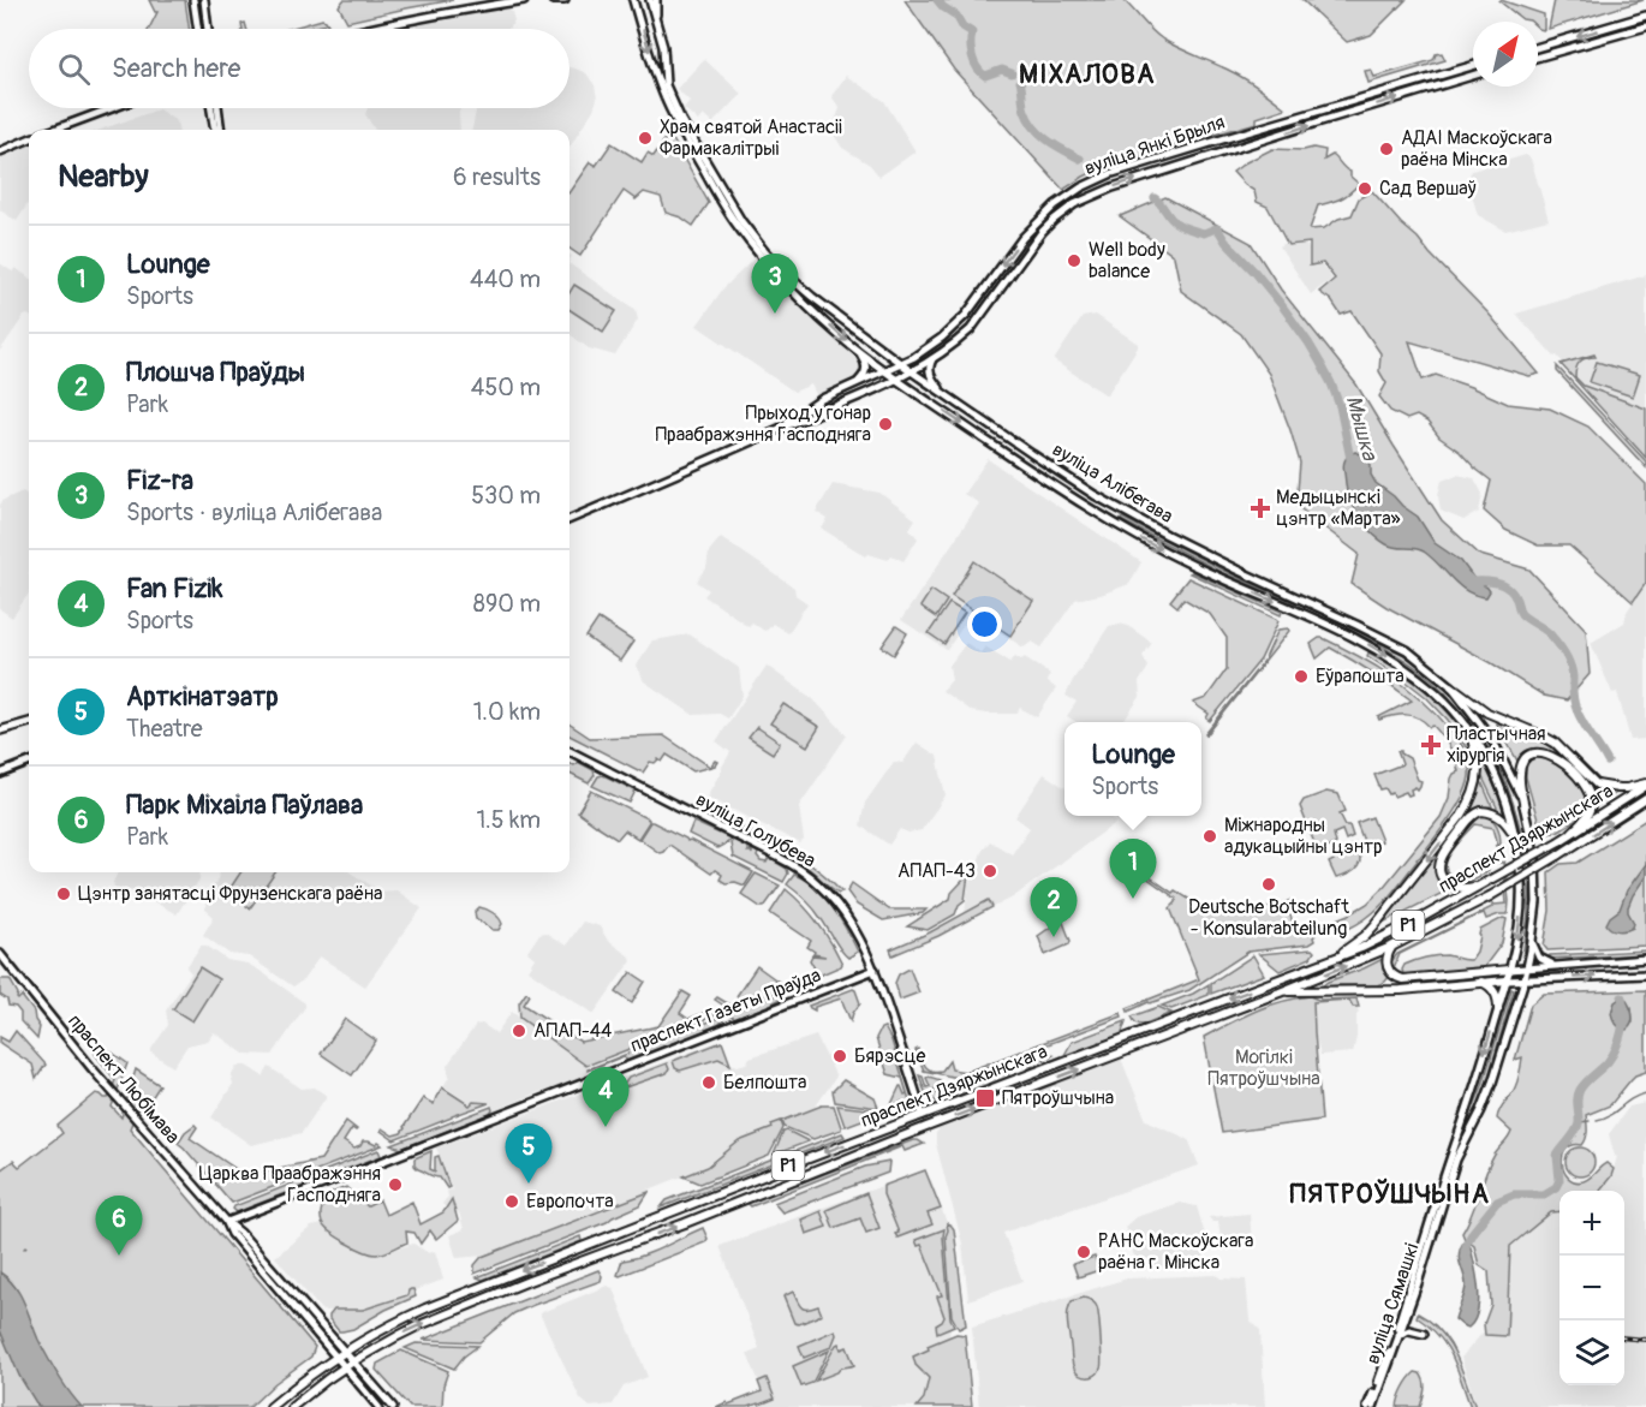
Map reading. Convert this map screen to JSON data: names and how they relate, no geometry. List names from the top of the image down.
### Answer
{
  "streets": {
    "main road": [
      "вуліца Янкі Брыля",
      "вуліца Алібегава",
      "вуліца Голубева",
      "праспект Дзяржынскага",
      "Р1",
      "праспект Газеты Праўда",
      "праспект Любімава",
      "вуліца Сямашкі"
    ]
  },
  "crossings": [
    ["вуліца Янкі Брыля", "вуліца Алібегава"],
    ["вуліца Алібегава", "Р1"],
    ["вуліца Алібегава", "вуліца Сямашкі"],
    ["вуліца Голубева", "праспект Дзяржынскага"],
    ["вуліца Голубева", "праспект Газеты Праўда"],
    ["праспект Дзяржынскага", "Р1"],
    ["праспект Дзяржынскага", "праспект Любімава"],
    ["Р1", "вуліца Сямашкі"],
    ["праспект Газеты Праўда", "праспект Любімава"]
  ],
  "districts": ["МІХАЛОВА", "ПЯТРОЎШЧЫНА"],
  "water": ["Мышка"],
  "parks": ["Могілкі Пятроўшчына"],
  "places": {
    "other": [
      "Храм святой Анастасіі Фармакалітрыі",
      "АДАІ Маскоўскага раёна Мінска",
      "Сад Вершаў",
      "Well body balance",
      "Прыход у гонар Праабражэння Гасподняга",
      "Еўрапошта",
      "Міжнародны адукацыйны цэнтр",
      "АПАП-43",
      "Deutsche Botschaft - Konsularabteilung",
      "Цэнтр занятасці Фрунзенскага раёна",
      "АПАП-44",
      "Бярэсце",
      "Белпошта",
      "Царква Праабражэння Гасподняга",
      "Европочта",
      "РАНС Маскоўскага раёна г. Мінска"
    ],
    "health": ["Медыцынскі цэнтр «Марта»", "Пластычная хірургія"],
    "transit": ["Пятроўшчына"]
  },
  "north": "top right",
  "page": {
    "search": "Search here",
    "heading": ["Nearby", "6 results"],
    "list": [
      {
        "mark": "1",
        "name": "Lounge",
        "note": "Sports",
        "value": "440 m"
      },
      {
        "mark": "2",
        "name": "Плошча Праўды",
        "note": "Park",
        "value": "450 m"
      },
      {
        "mark": "3",
        "name": "Fiz-ra",
        "note": "Sports · вуліца Алібегава",
        "value": "530 m"
      },
      {
        "mark": "4",
        "name": "Fan Fizik",
        "note": "Sports",
        "value": "890 m"
      },
      {
        "mark": "5",
        "name": "Арткінатэатр",
        "note": "Theatre",
        "value": "1.0 km"
      },
      {
        "mark": "6",
        "name": "Парк Міхаіла Паўлава",
        "note": "Park",
        "value": "1.5 km"
      }
    ],
    "pins": [
      "3",
      "1",
      "2",
      "4",
      "5",
      "6"
    ],
    "popup": ["Lounge", "Sports"],
    "map_buttons": ["+", "−"]
  }
}
